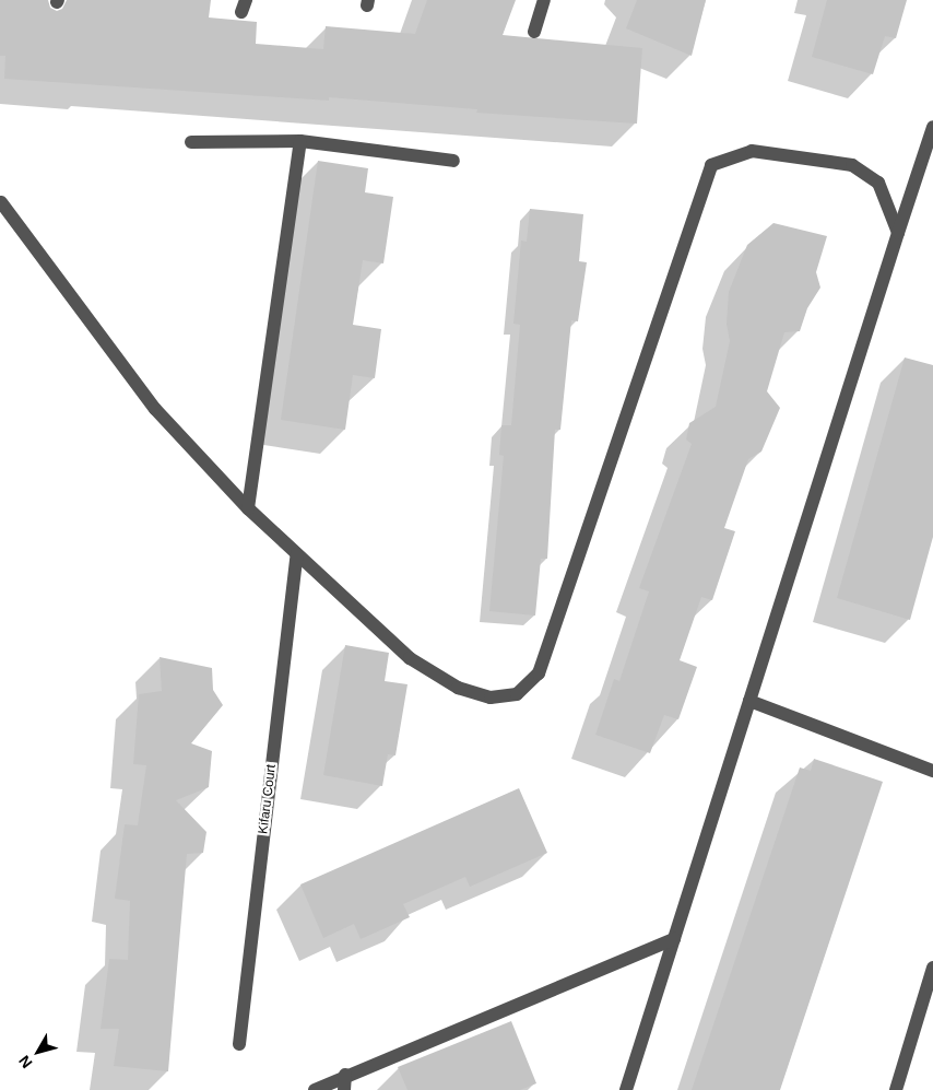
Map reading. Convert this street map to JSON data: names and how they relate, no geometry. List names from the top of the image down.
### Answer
{
  "streets": {
    "street": ["Kifaru Court"]
  },
  "north": "bottom left"
}
